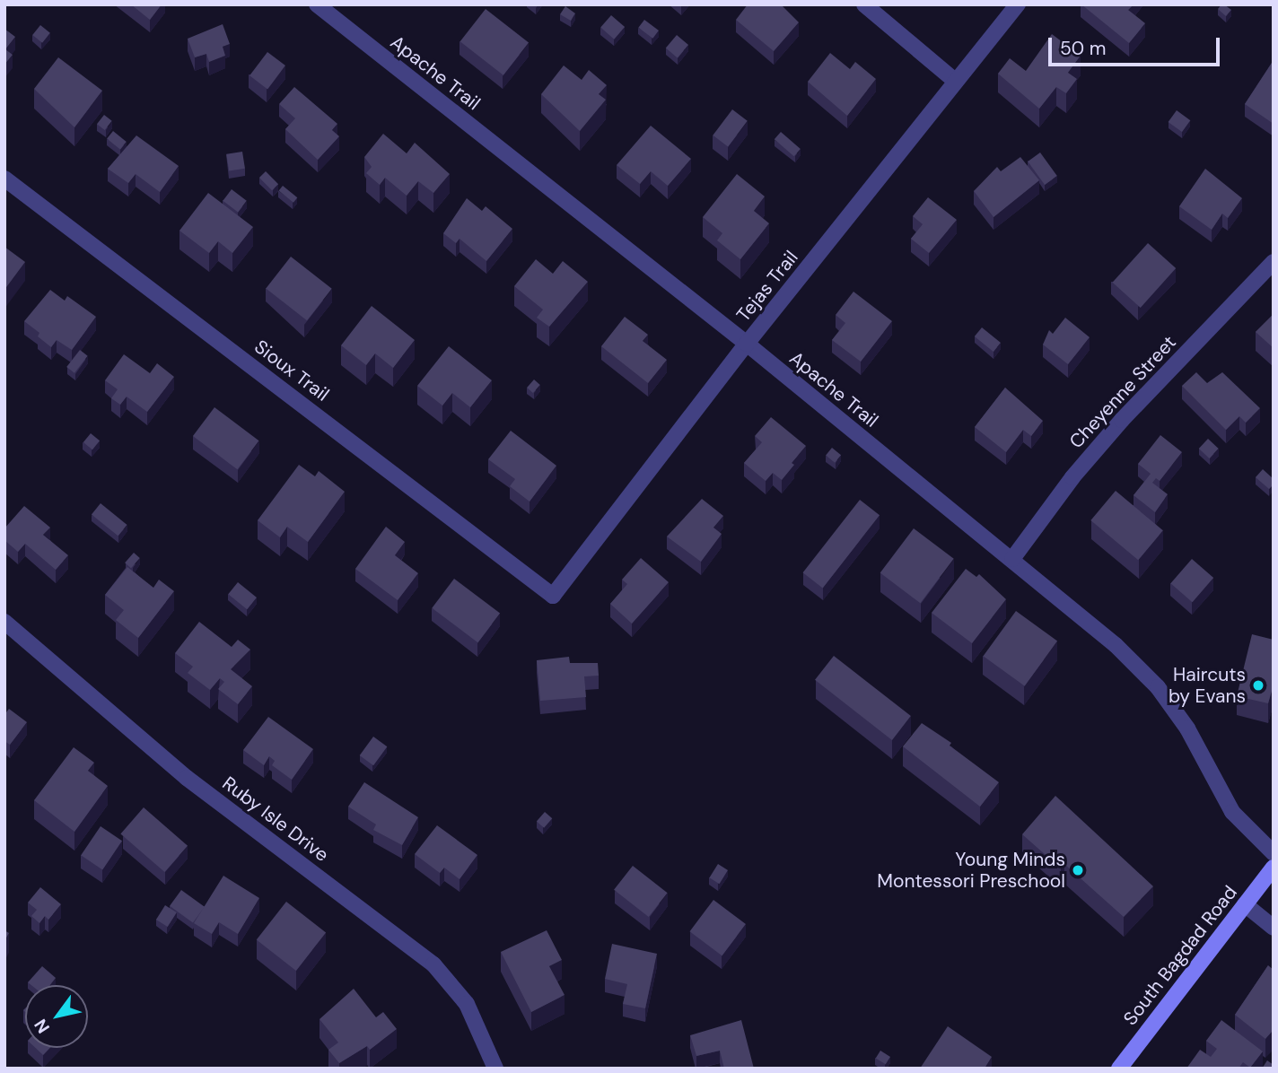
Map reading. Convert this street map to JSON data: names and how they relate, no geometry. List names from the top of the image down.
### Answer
{
  "streets": {
    "main road": ["South Bagdad Road"],
    "street": [
      "Apache Trail",
      "Tejas Trail",
      "Sioux Trail",
      "Cheyenne Street",
      "Ruby Isle Drive"
    ]
  },
  "crossings": [
    ["Apache Trail", "Tejas Trail"],
    ["Apache Trail", "Cheyenne Street"],
    ["Tejas Trail", "Sioux Trail"]
  ],
  "places": ["Haircuts by Evans", "Young Minds Montessori Preschool"],
  "scale_bar": "50 m",
  "north": "bottom left"
}
